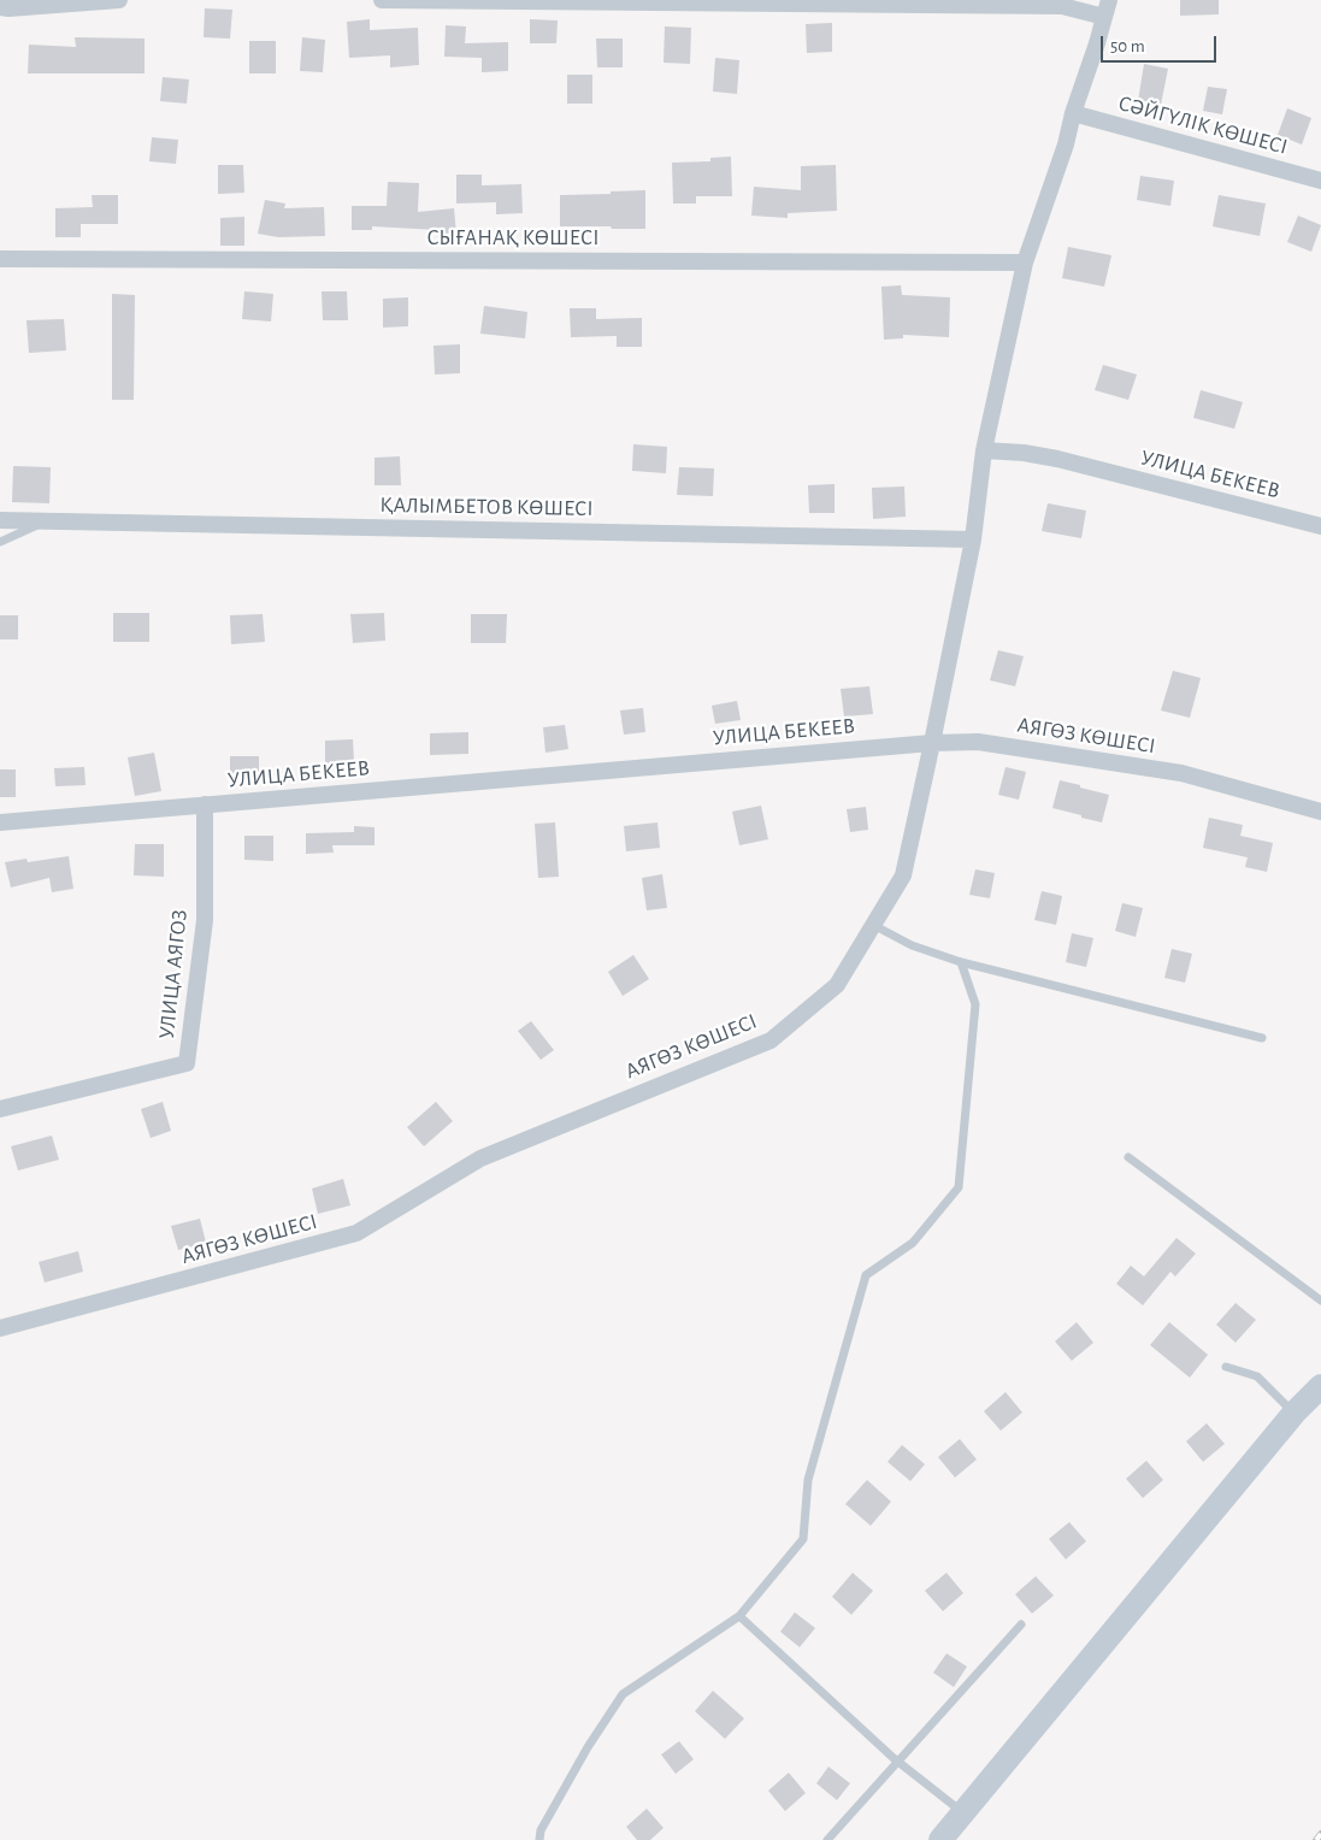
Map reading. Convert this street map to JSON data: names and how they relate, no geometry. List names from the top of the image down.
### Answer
{
  "streets": {
    "street": [
      "СӘЙГҮЛІК КӨШЕСІ",
      "СЫҒАНАҚ КӨШЕСІ",
      "УЛИЦА БЕКЕЕВ",
      "ҚАЛЫМБЕТОВ КӨШЕСІ",
      "АЯГӨЗ КӨШЕСІ",
      "УЛИЦА АЯГОЗ"
    ]
  },
  "crossings": [
    ["УЛИЦА БЕКЕЕВ", "АЯГӨЗ КӨШЕСІ"],
    ["УЛИЦА БЕКЕЕВ", "УЛИЦА АЯГОЗ"]
  ],
  "scale_bar": "50 m"
}
